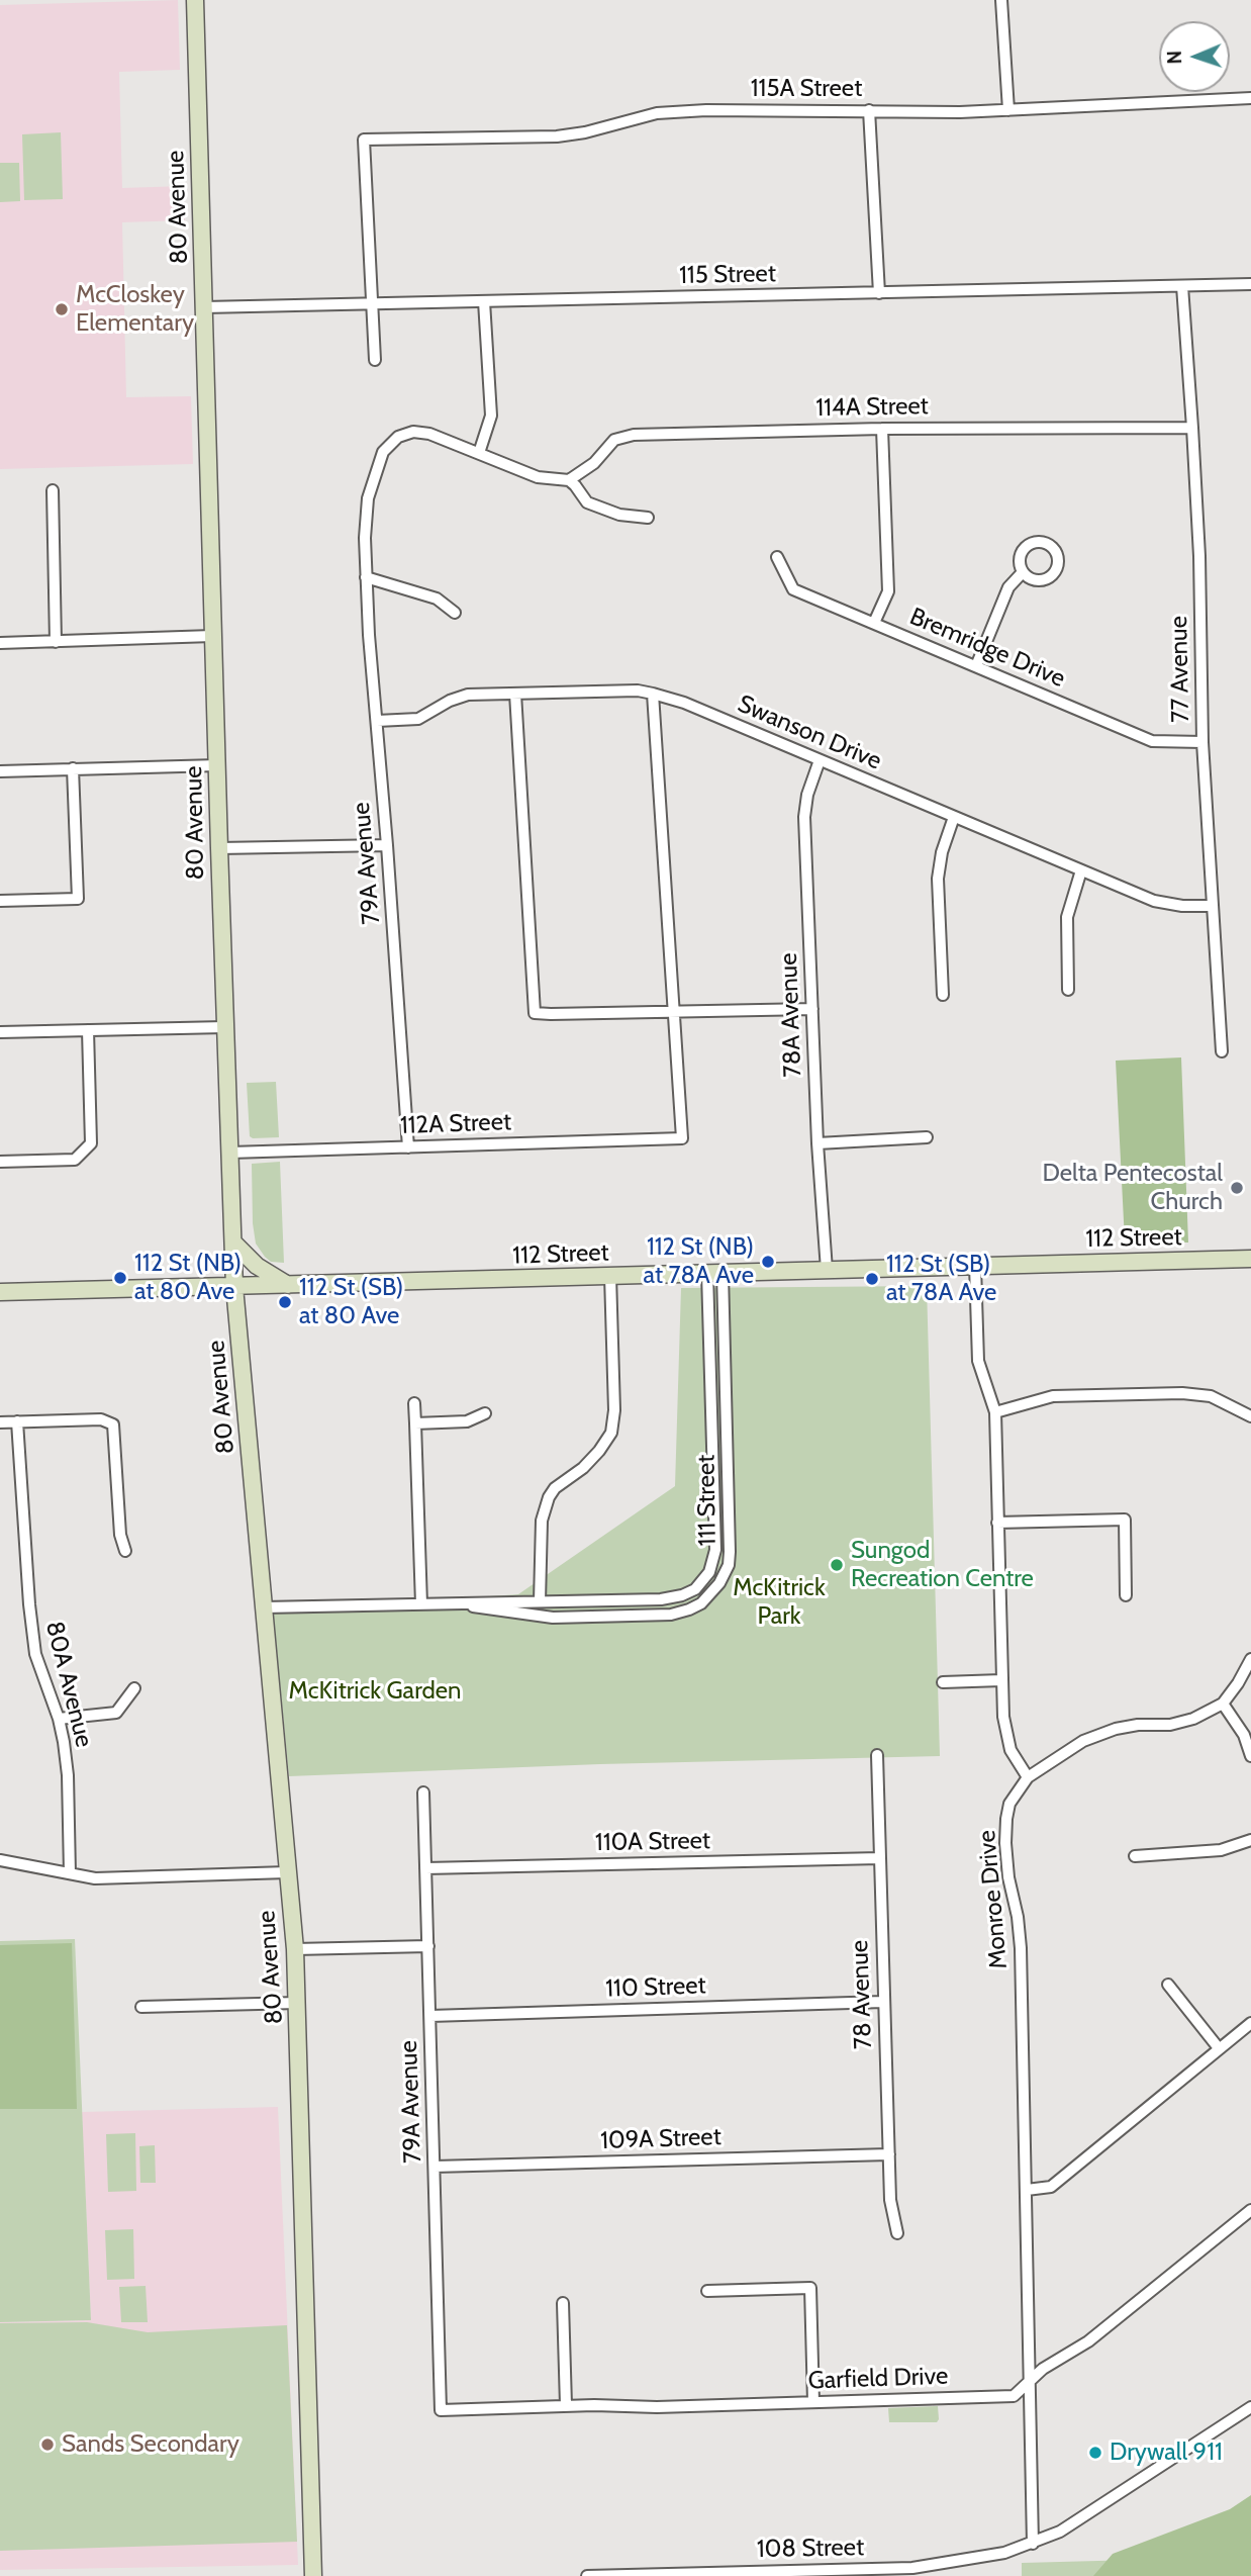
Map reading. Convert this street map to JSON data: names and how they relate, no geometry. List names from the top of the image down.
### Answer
{
  "streets": {
    "street": [
      "115A Street",
      "80 Avenue",
      "115 Street",
      "114A Street",
      "Bremridge Drive",
      "77 Avenue",
      "Swanson Drive",
      "79A Avenue",
      "78A Avenue",
      "112A Street",
      "112 Street",
      "111 Street",
      "80A Avenue",
      "110A Street",
      "Monroe Drive",
      "110 Street",
      "78 Avenue",
      "109A Street",
      "Garfield Drive",
      "108 Street"
    ]
  },
  "crossings": [
    ["115A Street", "115 Street"],
    ["80 Avenue", "115 Street"],
    ["80 Avenue", "112A Street"],
    ["80 Avenue", "112 Street"],
    ["80 Avenue", "111 Street"],
    ["115 Street", "77 Avenue"],
    ["114A Street", "77 Avenue"],
    ["Bremridge Drive", "77 Avenue"],
    ["77 Avenue", "Swanson Drive"],
    ["Swanson Drive", "79A Avenue"],
    ["Swanson Drive", "78A Avenue"],
    ["79A Avenue", "112A Street"],
    ["79A Avenue", "110A Street"],
    ["79A Avenue", "110 Street"],
    ["79A Avenue", "109A Street"],
    ["79A Avenue", "Garfield Drive"],
    ["78A Avenue", "112 Street"],
    ["112 Street", "111 Street"],
    ["110A Street", "78 Avenue"],
    ["Monroe Drive", "Garfield Drive"],
    ["Monroe Drive", "108 Street"],
    ["110 Street", "78 Avenue"],
    ["78 Avenue", "109A Street"]
  ],
  "parks": ["McKitrick Park", "McKitrick Garden"],
  "places": [
    "McCloskey Elementary",
    "Delta Pentecostal Church",
    "112 St (NB) at 78A Ave",
    "112 St (NB) at 80 Ave",
    "112 St (SB) at 78A Ave",
    "112 St (SB) at 80 Ave",
    "Sungod Recreation Centre",
    "Sands Secondary",
    "Drywall 911"
  ],
  "north": "left"
}
